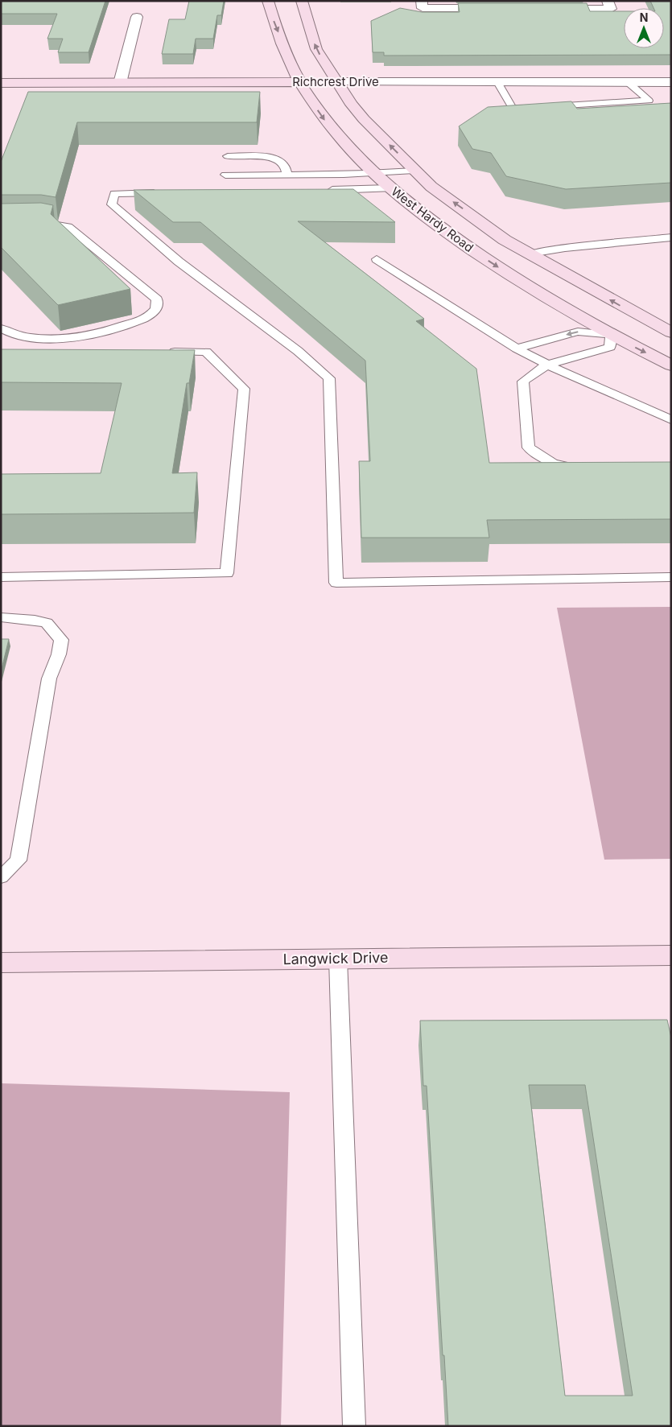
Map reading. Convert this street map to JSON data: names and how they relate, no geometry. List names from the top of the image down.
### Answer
{
  "streets": {
    "street": ["Richcrest Drive", "West Hardy Road", "Langwick Drive"]
  },
  "crossings": [
    ["Richcrest Drive", "West Hardy Road"]
  ],
  "north": "top"
}
